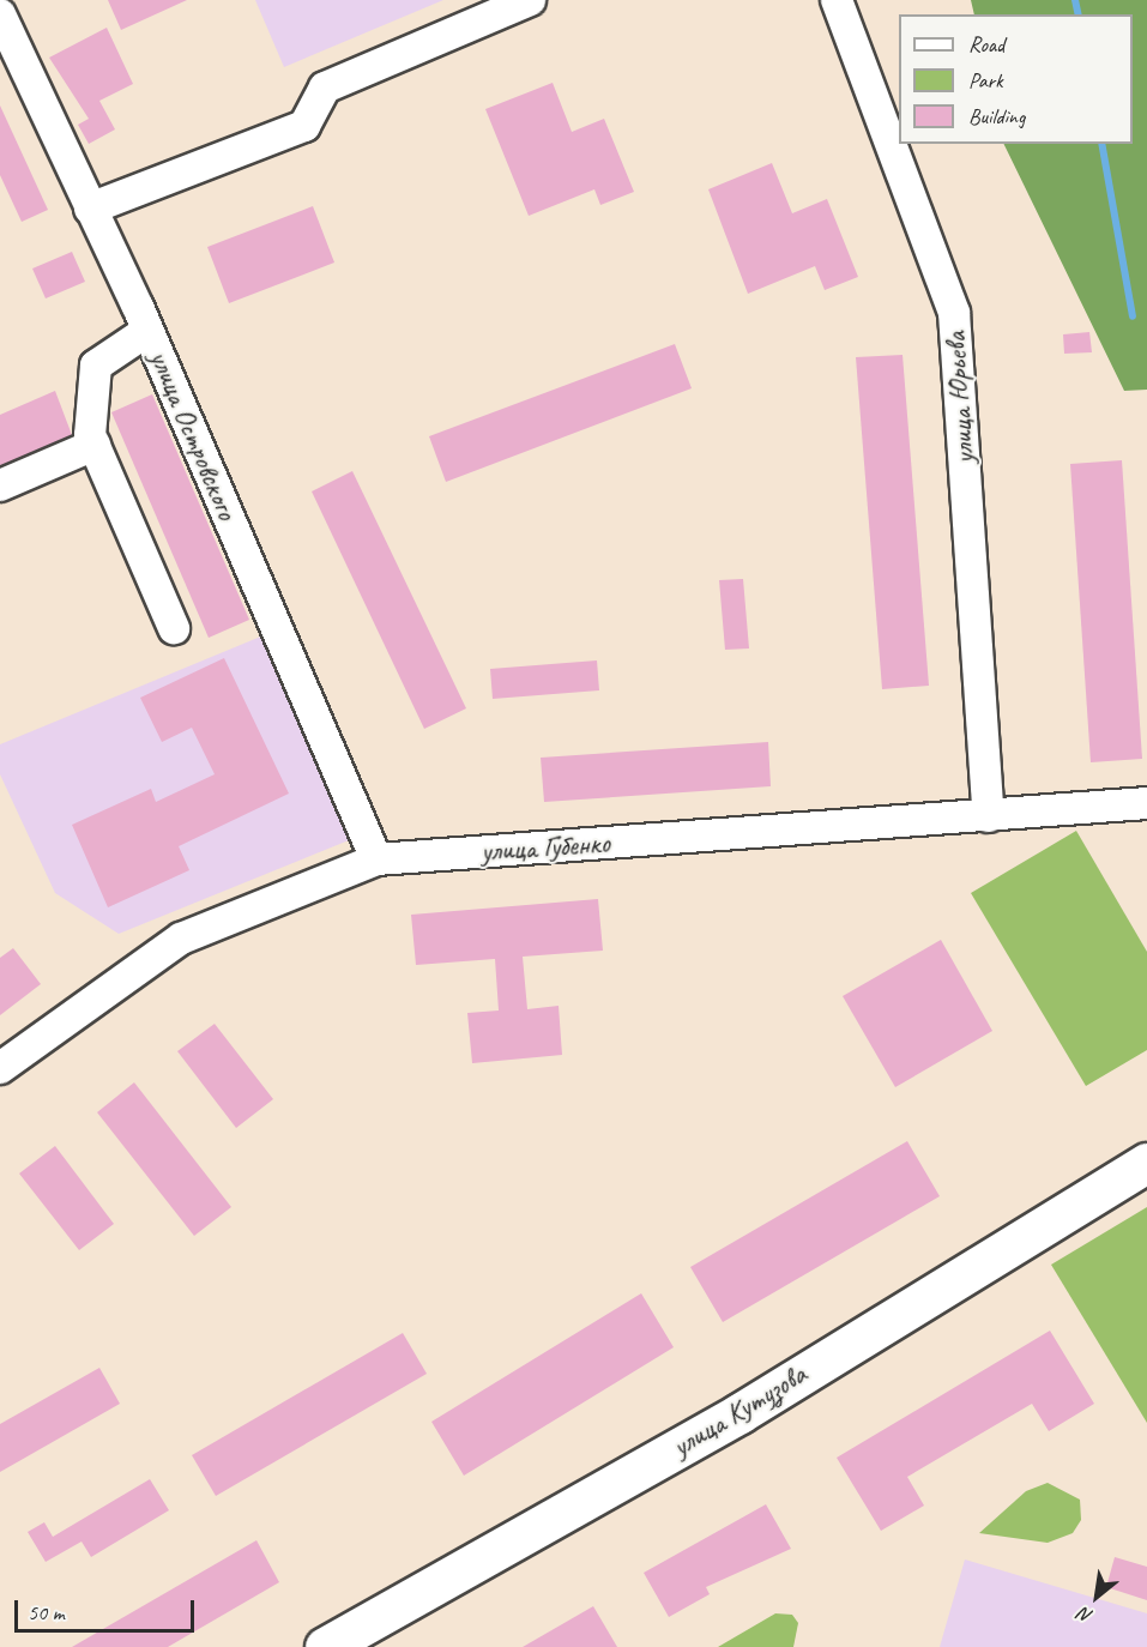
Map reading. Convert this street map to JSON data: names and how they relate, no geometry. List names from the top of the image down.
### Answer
{
  "streets": {
    "main road": ["улица Кутузова"],
    "street": ["улица Юрьева", "улица Островского", "улица Губенко"]
  },
  "crossings": [
    ["улица Юрьева", "улица Губенко"],
    ["улица Островского", "улица Губенко"]
  ],
  "legend": ["Road", "Park", "Building"],
  "scale_bar": "50 m",
  "north": "bottom left"
}
